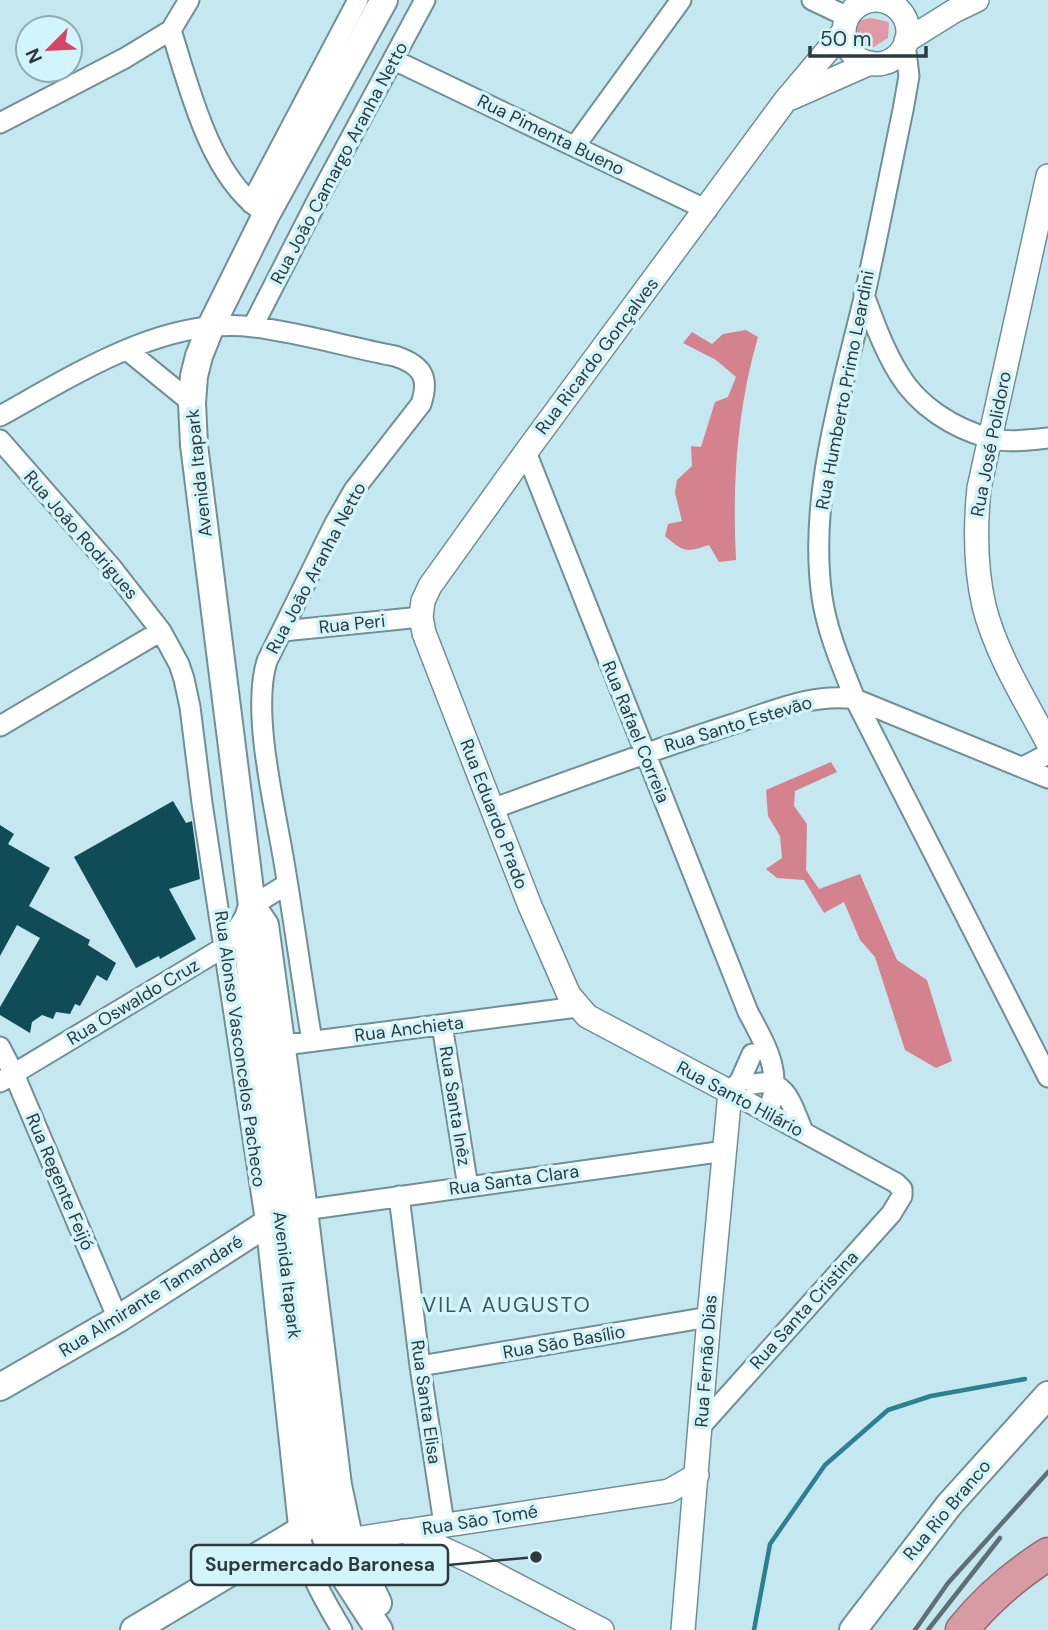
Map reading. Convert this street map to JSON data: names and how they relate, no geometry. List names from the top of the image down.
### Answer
{
  "streets": {
    "main road": ["Avenida Itapark", "Rua Almirante Tamandaré", "Rua Rio Branco"],
    "street": [
      "Rua Pimenta Bueno",
      "Rua João Camargo Aranha Netto",
      "Rua Ricardo Gonçalves",
      "Rua Humberto Primo Leardini",
      "Rua José Polidoro",
      "Rua João Rodrigues",
      "Rua João Aranha Netto",
      "Rua Peri",
      "Rua Santo Estevão",
      "Rua Rafael Correia",
      "Rua Eduardo Prado",
      "Rua Oswaldo Cruz",
      "Rua Anchieta",
      "Rua Alonso Vasconcelos Pacheco",
      "Rua Santo Hilário",
      "Rua Santa Inêz",
      "Rua Santa Clara",
      "Rua Regente Feijó",
      "Rua Santa Cristina",
      "Rua São Basílio",
      "Rua Fernão Dias",
      "Rua Santa Elisa",
      "Rua São Tomé"
    ]
  },
  "crossings": [
    ["Rua Pimenta Bueno", "Rua João Camargo Aranha Netto"],
    ["Rua Pimenta Bueno", "Rua Ricardo Gonçalves"],
    ["Rua João Camargo Aranha Netto", "Rua João Aranha Netto"],
    ["Rua Ricardo Gonçalves", "Rua Humberto Primo Leardini"],
    ["Rua Ricardo Gonçalves", "Rua Peri"],
    ["Rua Ricardo Gonçalves", "Rua Rafael Correia"],
    ["Rua Ricardo Gonçalves", "Rua Eduardo Prado"],
    ["Rua Humberto Primo Leardini", "Rua Santo Estevão"],
    ["Avenida Itapark", "Rua João Aranha Netto"],
    ["Avenida Itapark", "Rua Oswaldo Cruz"],
    ["Avenida Itapark", "Rua Anchieta"],
    ["Avenida Itapark", "Rua Alonso Vasconcelos Pacheco"],
    ["Avenida Itapark", "Rua Santa Clara"],
    ["Avenida Itapark", "Rua Almirante Tamandaré"],
    ["Avenida Itapark", "Rua São Tomé"],
    ["Rua João Rodrigues", "Rua Alonso Vasconcelos Pacheco"],
    ["Rua João Aranha Netto", "Rua Peri"],
    ["Rua João Aranha Netto", "Rua Oswaldo Cruz"],
    ["Rua João Aranha Netto", "Rua Anchieta"],
    ["Rua Peri", "Rua Eduardo Prado"],
    ["Rua Santo Estevão", "Rua Rafael Correia"],
    ["Rua Santo Estevão", "Rua Eduardo Prado"],
    ["Rua Rafael Correia", "Rua Santo Hilário"],
    ["Rua Rafael Correia", "Rua Fernão Dias"],
    ["Rua Eduardo Prado", "Rua Anchieta"],
    ["Rua Eduardo Prado", "Rua Santo Hilário"],
    ["Rua Oswaldo Cruz", "Rua Alonso Vasconcelos Pacheco"],
    ["Rua Oswaldo Cruz", "Rua Regente Feijó"],
    ["Rua Anchieta", "Rua Alonso Vasconcelos Pacheco"],
    ["Rua Anchieta", "Rua Santo Hilário"],
    ["Rua Anchieta", "Rua Santa Inêz"],
    ["Rua Santo Hilário", "Rua Santa Cristina"],
    ["Rua Santo Hilário", "Rua Fernão Dias"],
    ["Rua Santa Inêz", "Rua Santa Clara"],
    ["Rua Santa Clara", "Rua Almirante Tamandaré"],
    ["Rua Santa Clara", "Rua Fernão Dias"],
    ["Rua Santa Clara", "Rua Santa Elisa"],
    ["Rua Regente Feijó", "Rua Almirante Tamandaré"],
    ["Rua Santa Cristina", "Rua Fernão Dias"],
    ["Rua São Basílio", "Rua Fernão Dias"],
    ["Rua São Basílio", "Rua Santa Elisa"],
    ["Rua Fernão Dias", "Rua São Tomé"],
    ["Rua Santa Elisa", "Rua São Tomé"]
  ],
  "districts": ["VILA AUGUSTO"],
  "places": ["Supermercado Baronesa"],
  "scale_bar": "50 m",
  "north": "bottom left"
}
